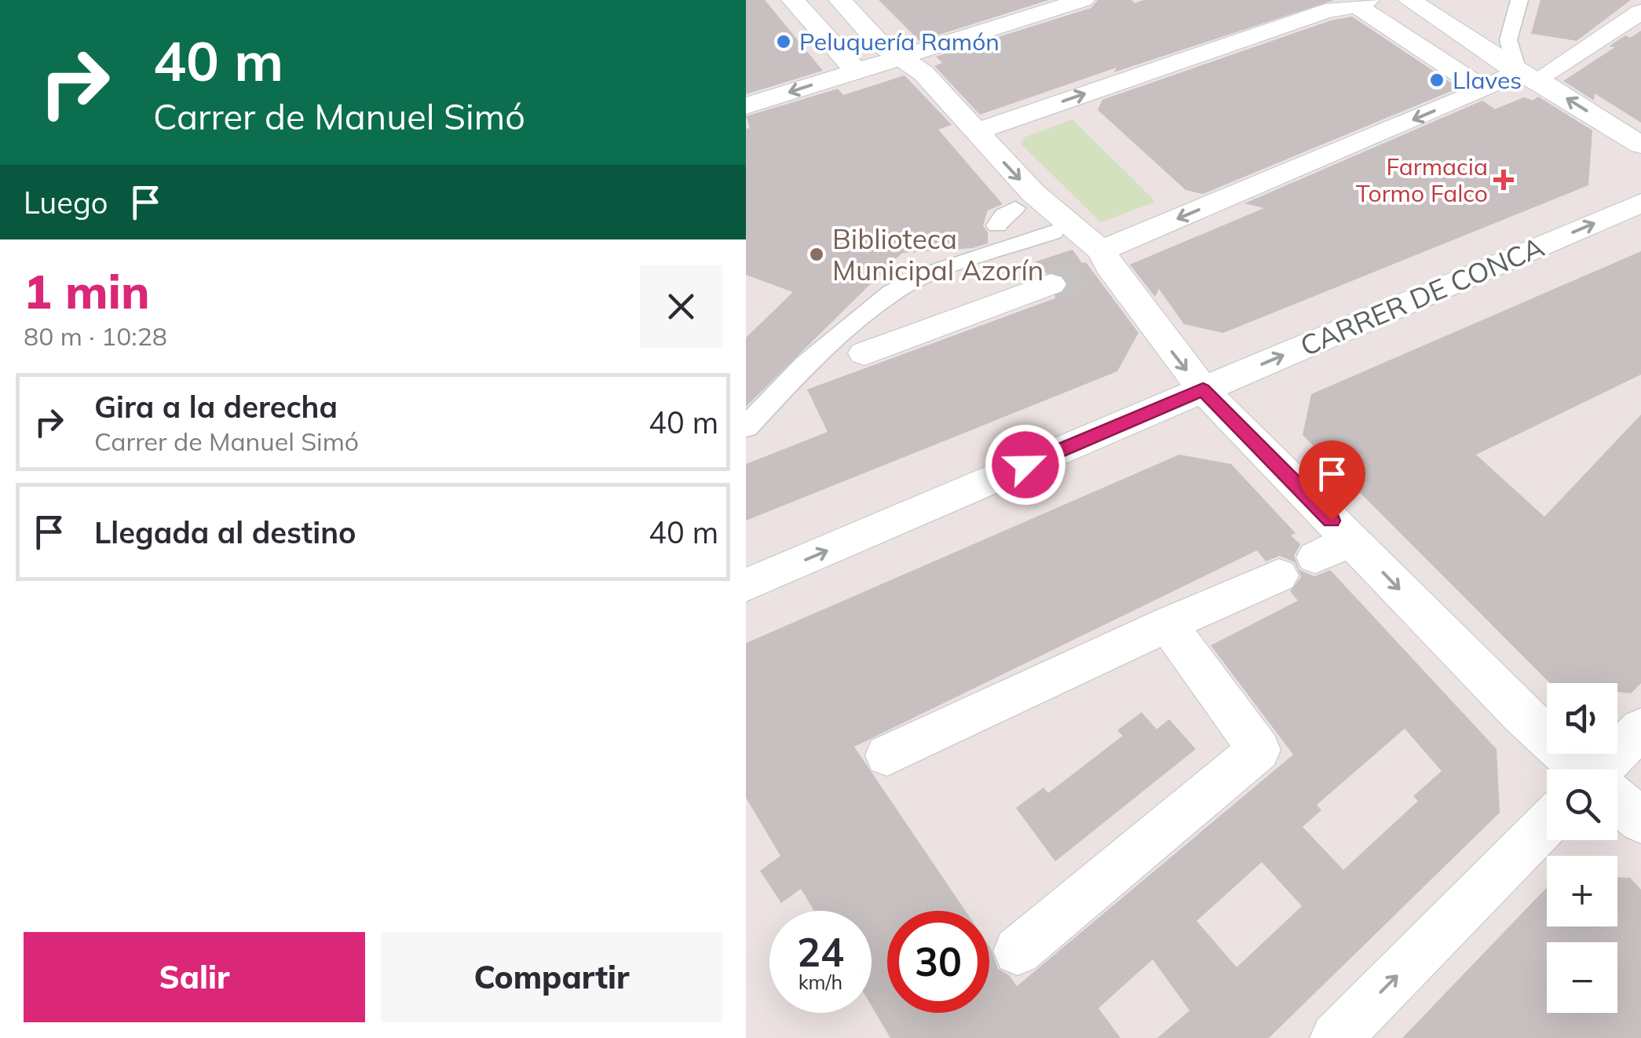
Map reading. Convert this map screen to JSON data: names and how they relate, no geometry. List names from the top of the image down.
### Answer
{
  "streets": {
    "street": ["CARRER DE CONCA"]
  },
  "places": {
    "other": ["Peluquería Ramón", "Llaves", "Biblioteca Municipal Azorín"],
    "health": ["Farmacia Tormo Falco"]
  },
  "page": {
    "turn": ["40 m", "Carrer de Manuel Simó"],
    "then": "Luego",
    "heading": ["1 min", "80 m · 10:28"],
    "list": [
      {
        "name": "Gira a la derecha",
        "note": "Carrer de Manuel Simó",
        "value": "40 m"
      },
      {
        "name": "Llegada al destino",
        "value": "40 m"
      }
    ],
    "map_buttons": ["+", "−"],
    "speed": "24 km/h",
    "limit": "30",
    "buttons": ["Salir", "Compartir"]
  }
}
